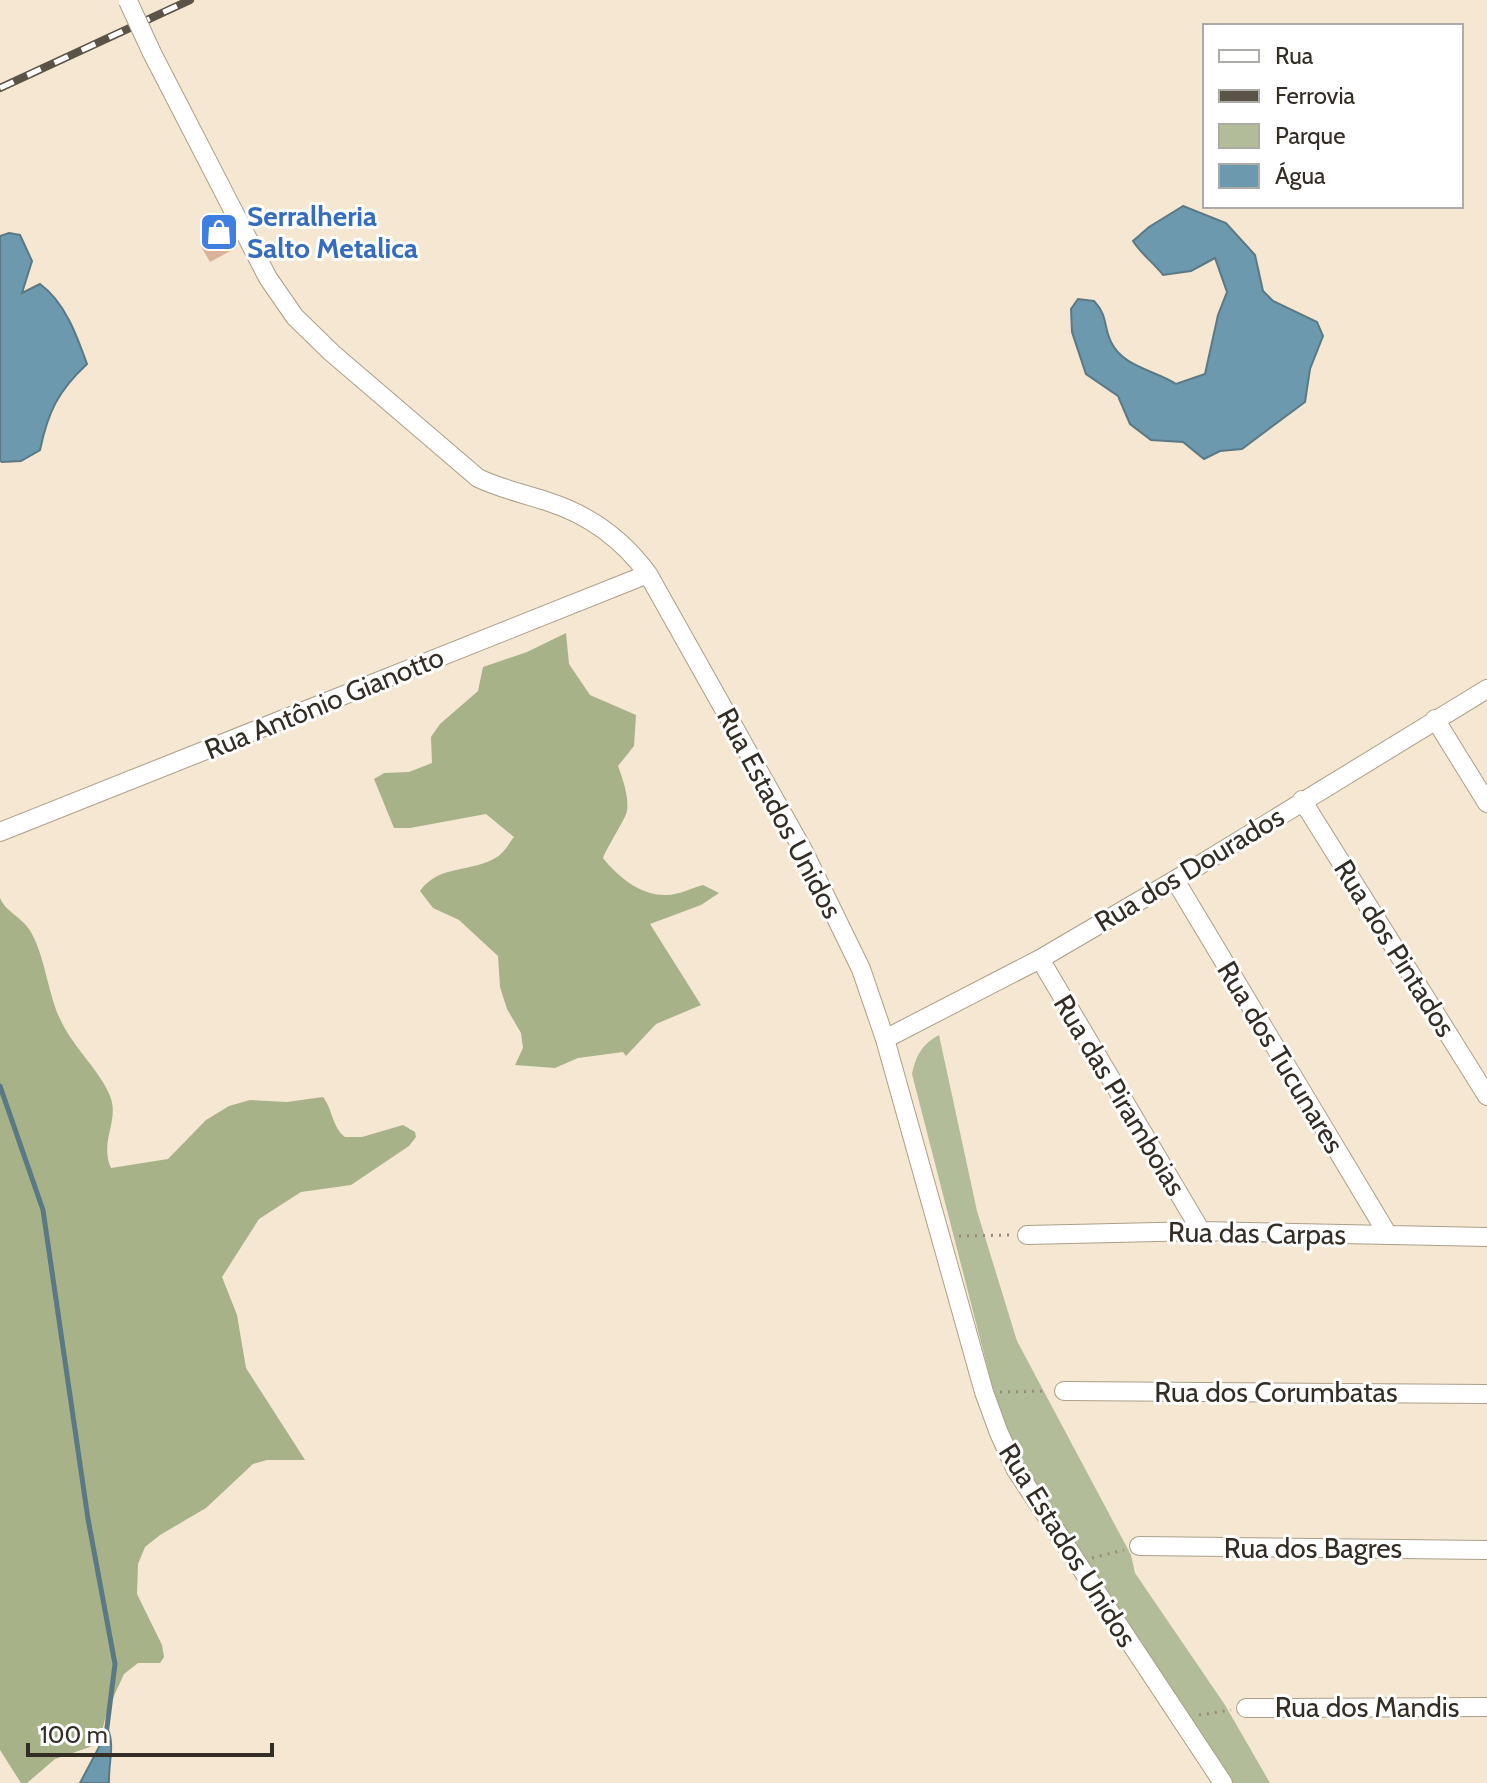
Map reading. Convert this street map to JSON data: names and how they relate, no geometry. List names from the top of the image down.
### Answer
{
  "streets": {
    "street": [
      "Rua Antônio Gianotto",
      "Rua Estados Unidos",
      "Rua dos Dourados",
      "Rua dos Pintados",
      "Rua dos Tucunares",
      "Rua das Piramboias",
      "Rua das Carpas",
      "Rua dos Corumbatas",
      "Rua dos Bagres",
      "Rua dos Mandis"
    ]
  },
  "crossings": [
    ["Rua Antônio Gianotto", "Rua Estados Unidos"],
    ["Rua Estados Unidos", "Rua dos Dourados"],
    ["Rua dos Dourados", "Rua dos Pintados"],
    ["Rua dos Dourados", "Rua dos Tucunares"],
    ["Rua dos Dourados", "Rua das Piramboias"],
    ["Rua dos Tucunares", "Rua das Carpas"],
    ["Rua das Piramboias", "Rua das Carpas"]
  ],
  "places": {
    "shop": ["Serralheria Salto Metalica"]
  },
  "legend": [
    "Rua",
    "Ferrovia",
    "Parque",
    "Água"
  ],
  "scale_bar": "100 m"
}
